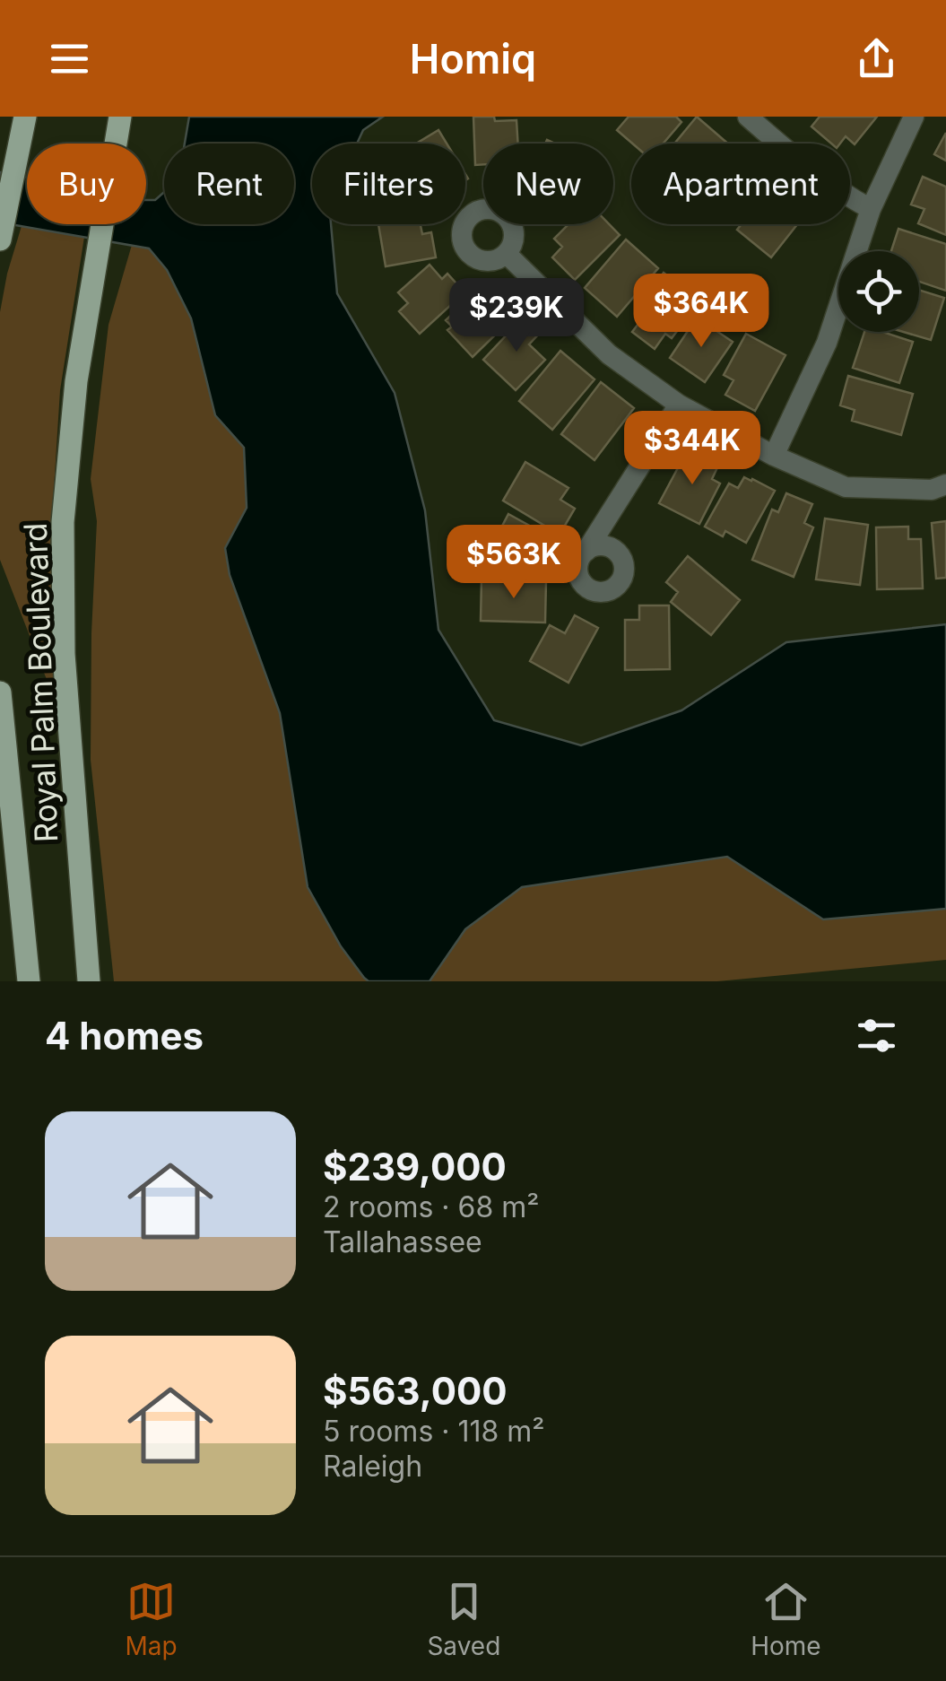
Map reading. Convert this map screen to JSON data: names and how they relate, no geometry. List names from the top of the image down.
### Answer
{
  "streets": {
    "main road": ["Royal Palm Boulevard"]
  },
  "page": {
    "header": "Homiq",
    "chip": [
      "Buy",
      "Rent",
      "Filters",
      "New",
      "Apartment"
    ],
    "price": [
      "$364K",
      "$239K",
      "$344K",
      "$563K"
    ],
    "heading": "4 homes",
    "list": [
      {
        "name": "$239,000",
        "note": "2 rooms · 68 m² · Tallahassee"
      },
      {
        "name": "$563,000",
        "note": "5 rooms · 118 m² · Raleigh"
      }
    ],
    "tabs": ["Map", "Saved", "Home"]
  }
}
